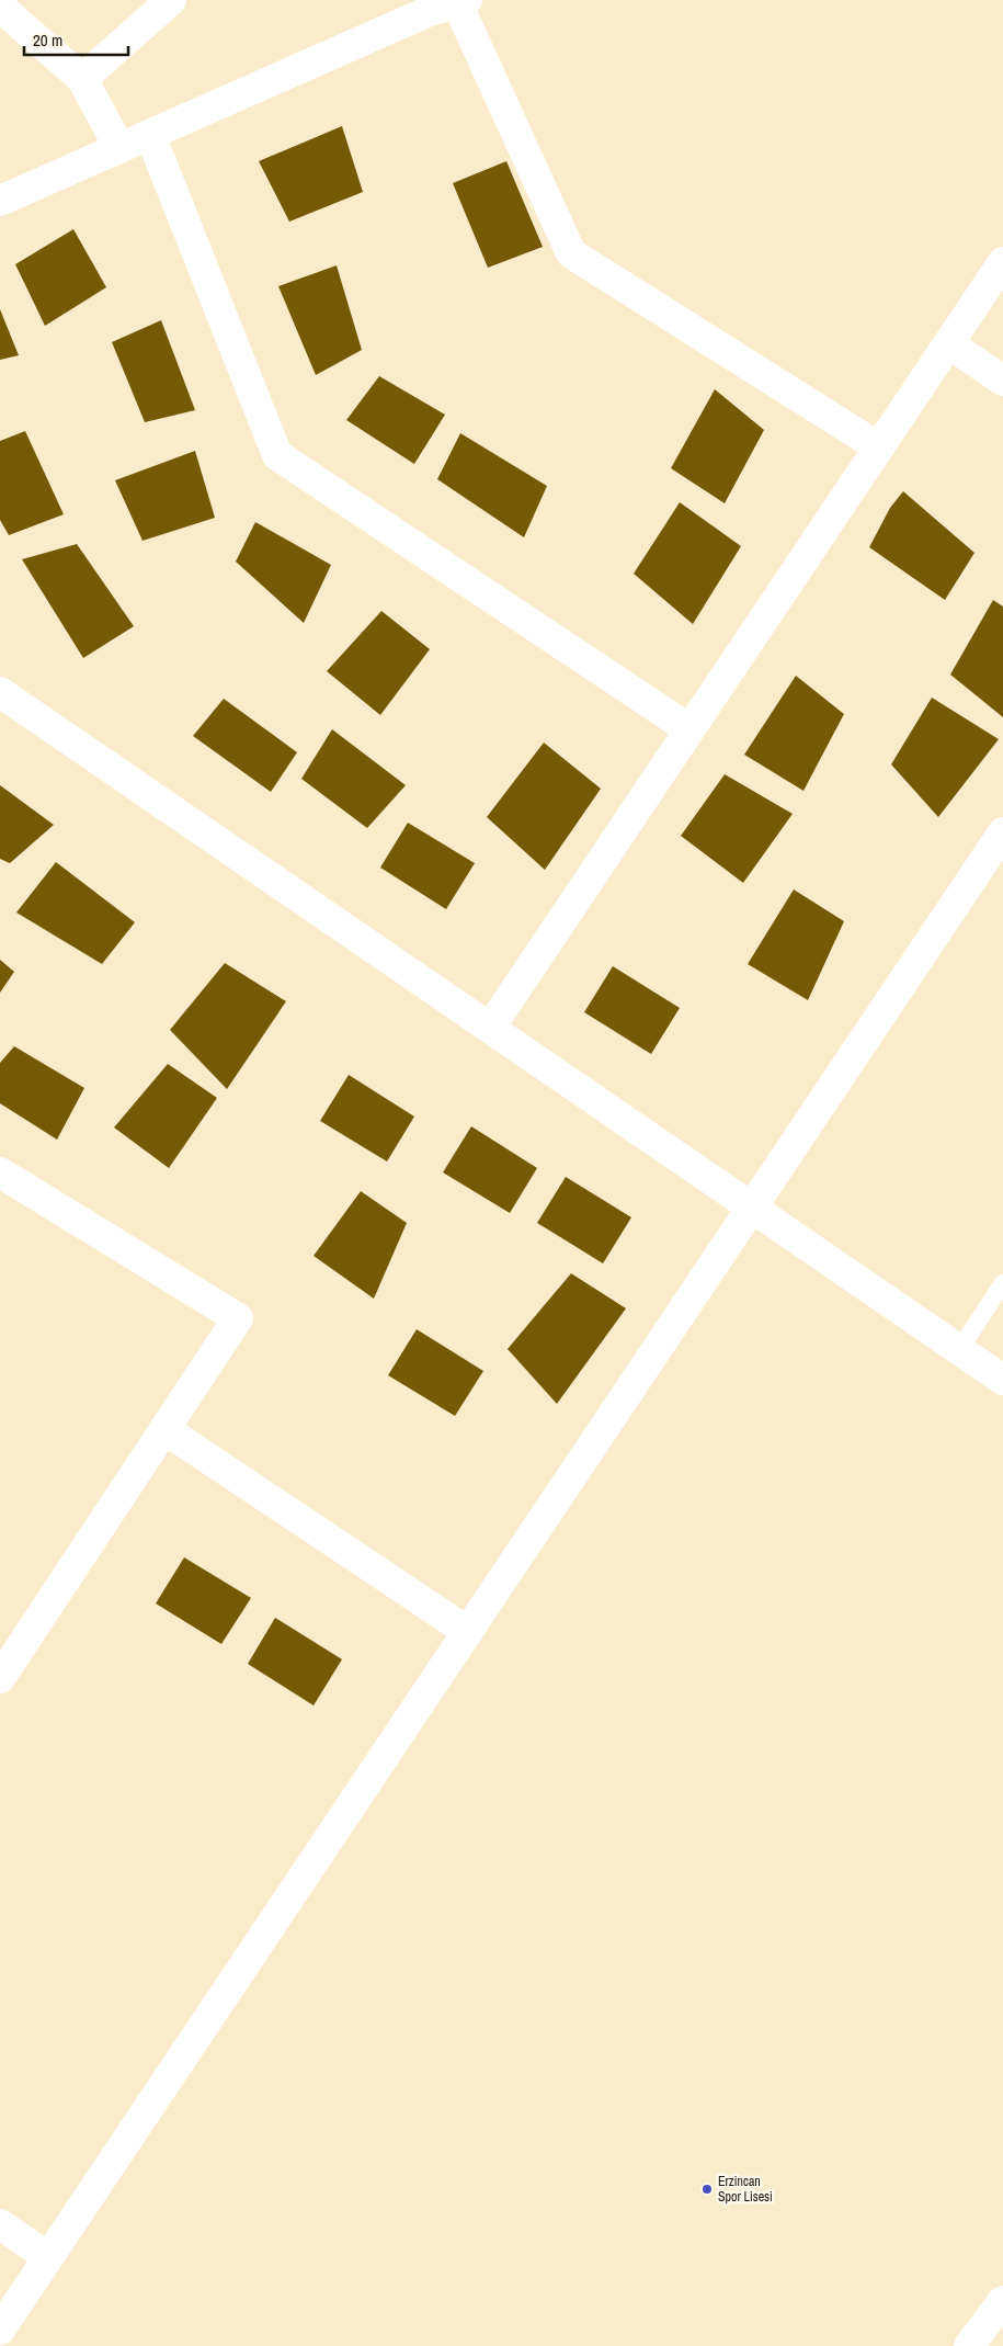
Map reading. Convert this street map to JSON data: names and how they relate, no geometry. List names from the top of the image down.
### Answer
{
  "places": ["Erzincan Spor Lisesi"],
  "scale_bar": "20 m"
}
